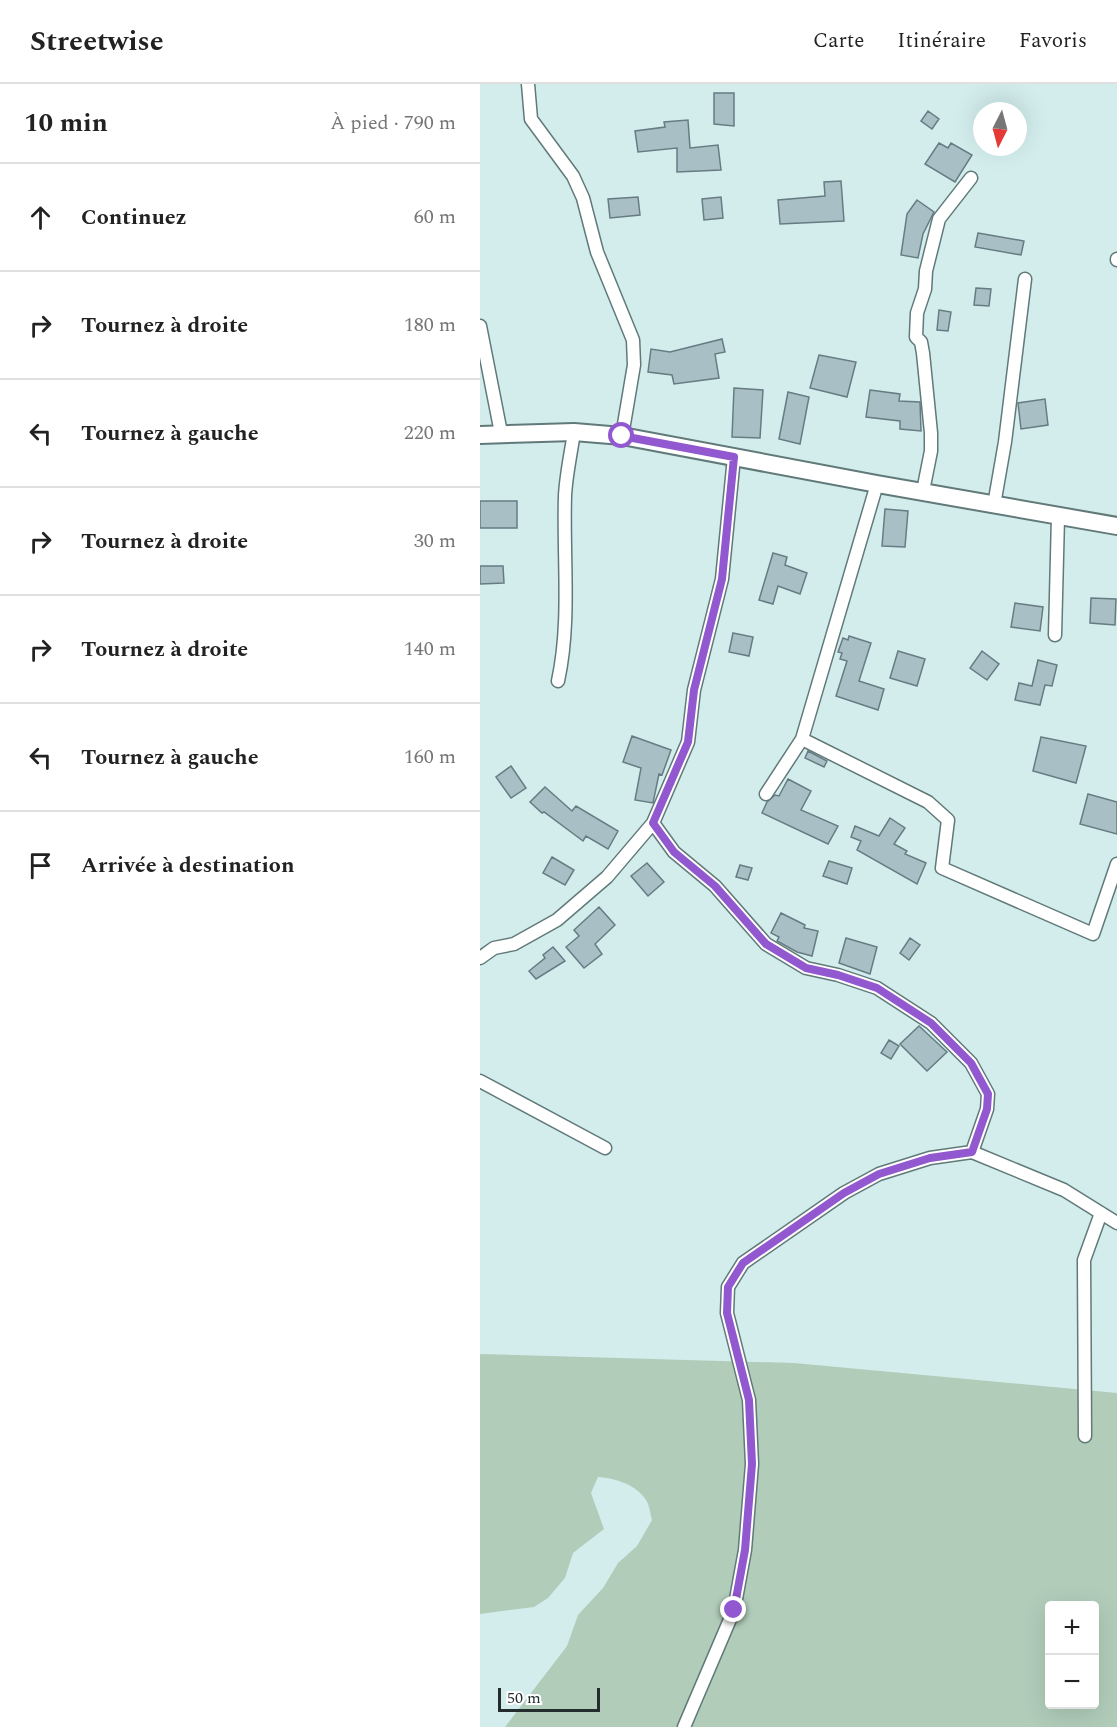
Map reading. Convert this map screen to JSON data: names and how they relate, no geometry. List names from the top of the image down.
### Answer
{
  "scale_bar": "50 m",
  "north": "bottom",
  "page": {
    "header": "Streetwise",
    "nav": ["Carte", "Itinéraire", "Favoris"],
    "heading": ["10 min", "À pied · 790 m"],
    "list": [
      ["Continuez", "60 m"],
      ["Tournez à droite", "180 m"],
      ["Tournez à gauche", "220 m"],
      ["Tournez à droite", "30 m"],
      ["Tournez à droite", "140 m"],
      ["Tournez à gauche", "160 m"],
      "Arrivée à destination"
    ],
    "map_buttons": ["+", "−"],
    "scale": "50 m"
  }
}
